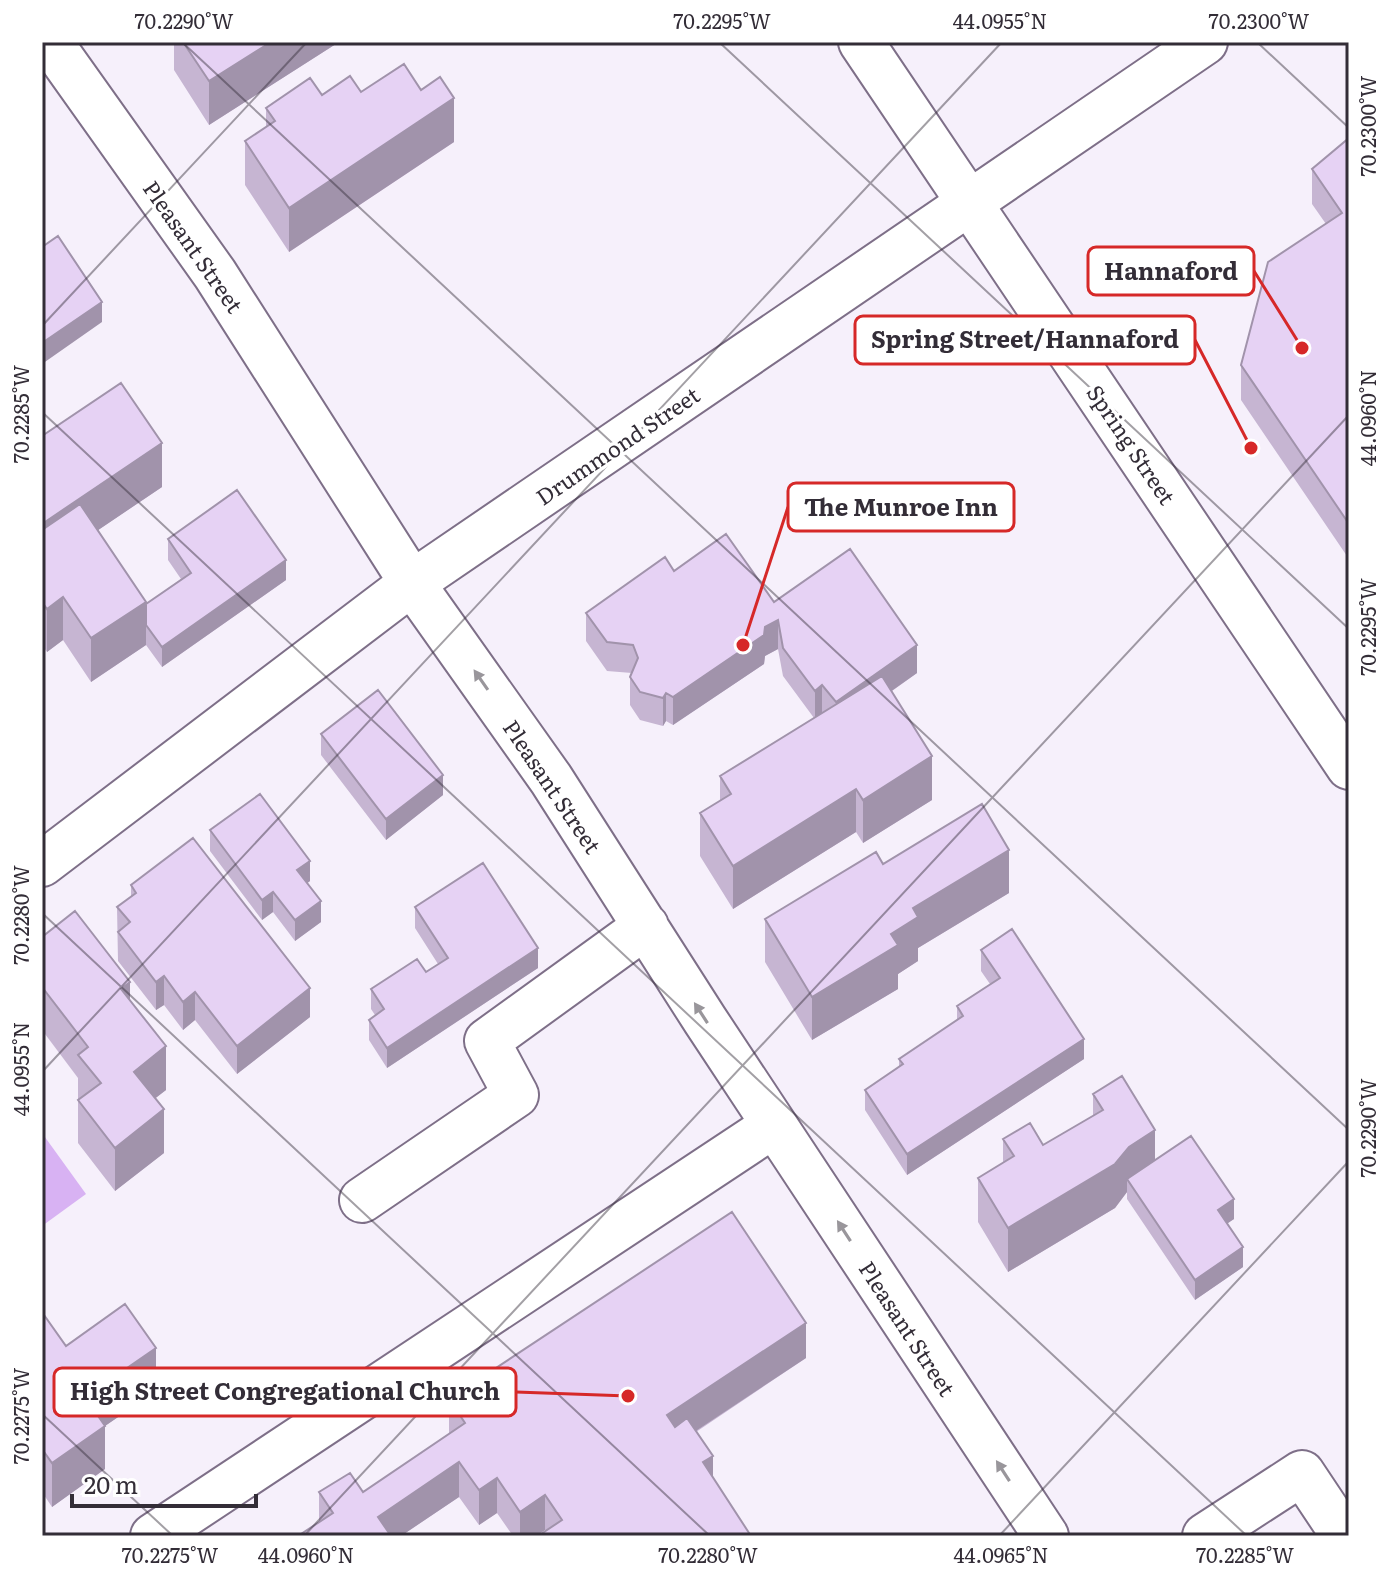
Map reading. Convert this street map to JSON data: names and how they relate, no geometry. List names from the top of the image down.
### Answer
{
  "streets": {
    "street": ["Pleasant Street", "Spring Street", "Drummond Street"]
  },
  "crossings": [
    ["Pleasant Street", "Drummond Street"],
    ["Spring Street", "Drummond Street"]
  ],
  "one_way": ["Pleasant Street"],
  "places": [
    "Hannaford",
    "Spring Street/Hannaford",
    "The Munroe Inn",
    "High Street Congregational Church"
  ],
  "scale_bar": "20 m",
  "coordinates": [
    "70.2290°W",
    "70.2295°W",
    "44.0955°N",
    "70.2300°W",
    "70.2285°W",
    "44.0960°N",
    "70.2280°W",
    "70.2275°W",
    "44.0965°N"
  ]
}
